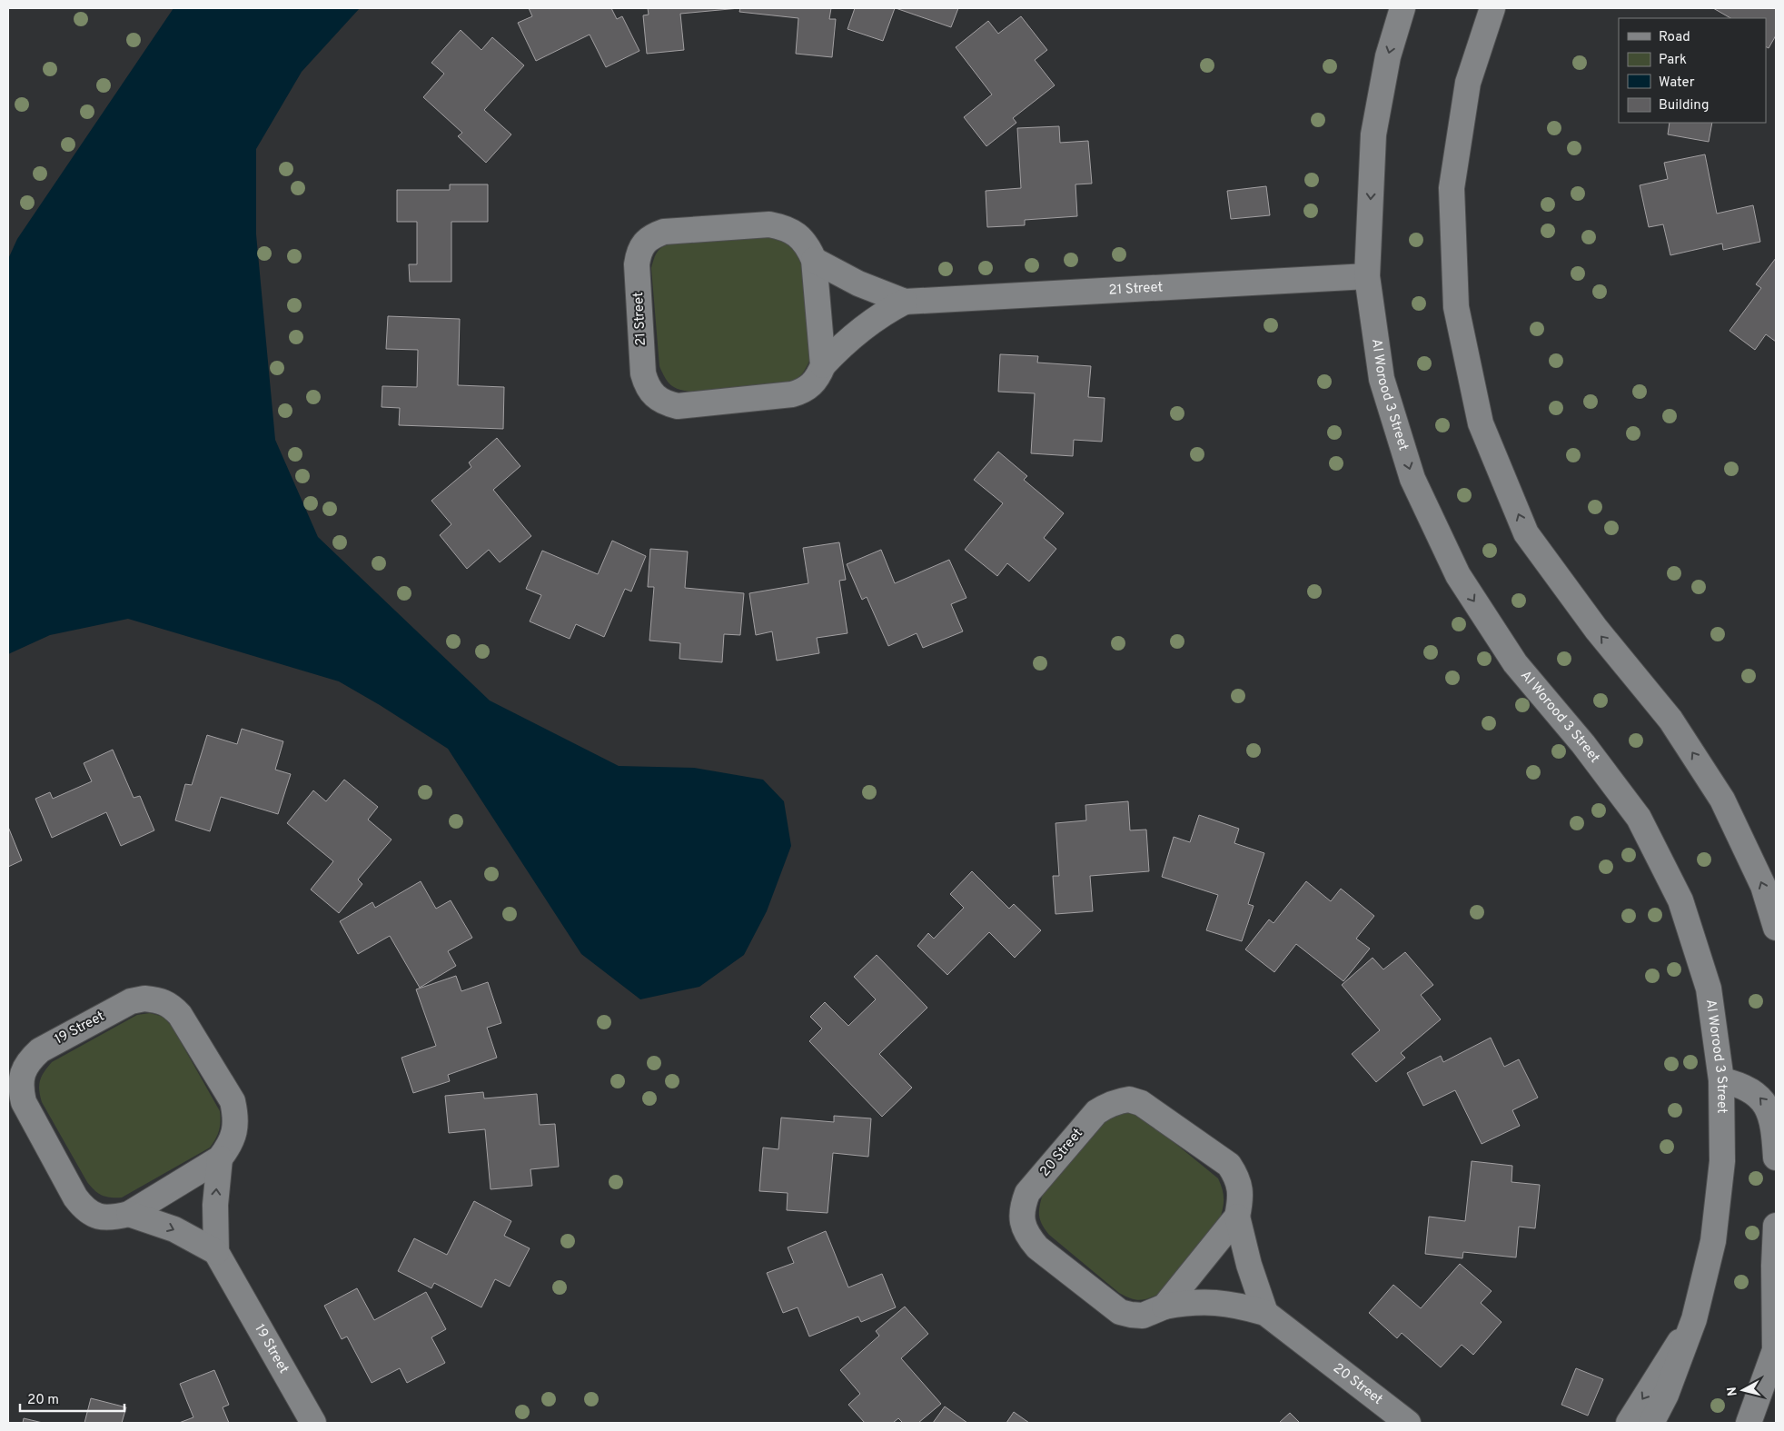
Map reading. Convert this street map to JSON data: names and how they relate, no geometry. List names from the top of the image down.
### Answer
{
  "streets": {
    "street": [
      "21 Street",
      "Al Worood 3 Street",
      "19 Street",
      "20 Street"
    ]
  },
  "crossings": [
    ["21 Street", "Al Worood 3 Street"]
  ],
  "legend": [
    "Road",
    "Park",
    "Water",
    "Building"
  ],
  "scale_bar": "20 m",
  "north": "left"
}
